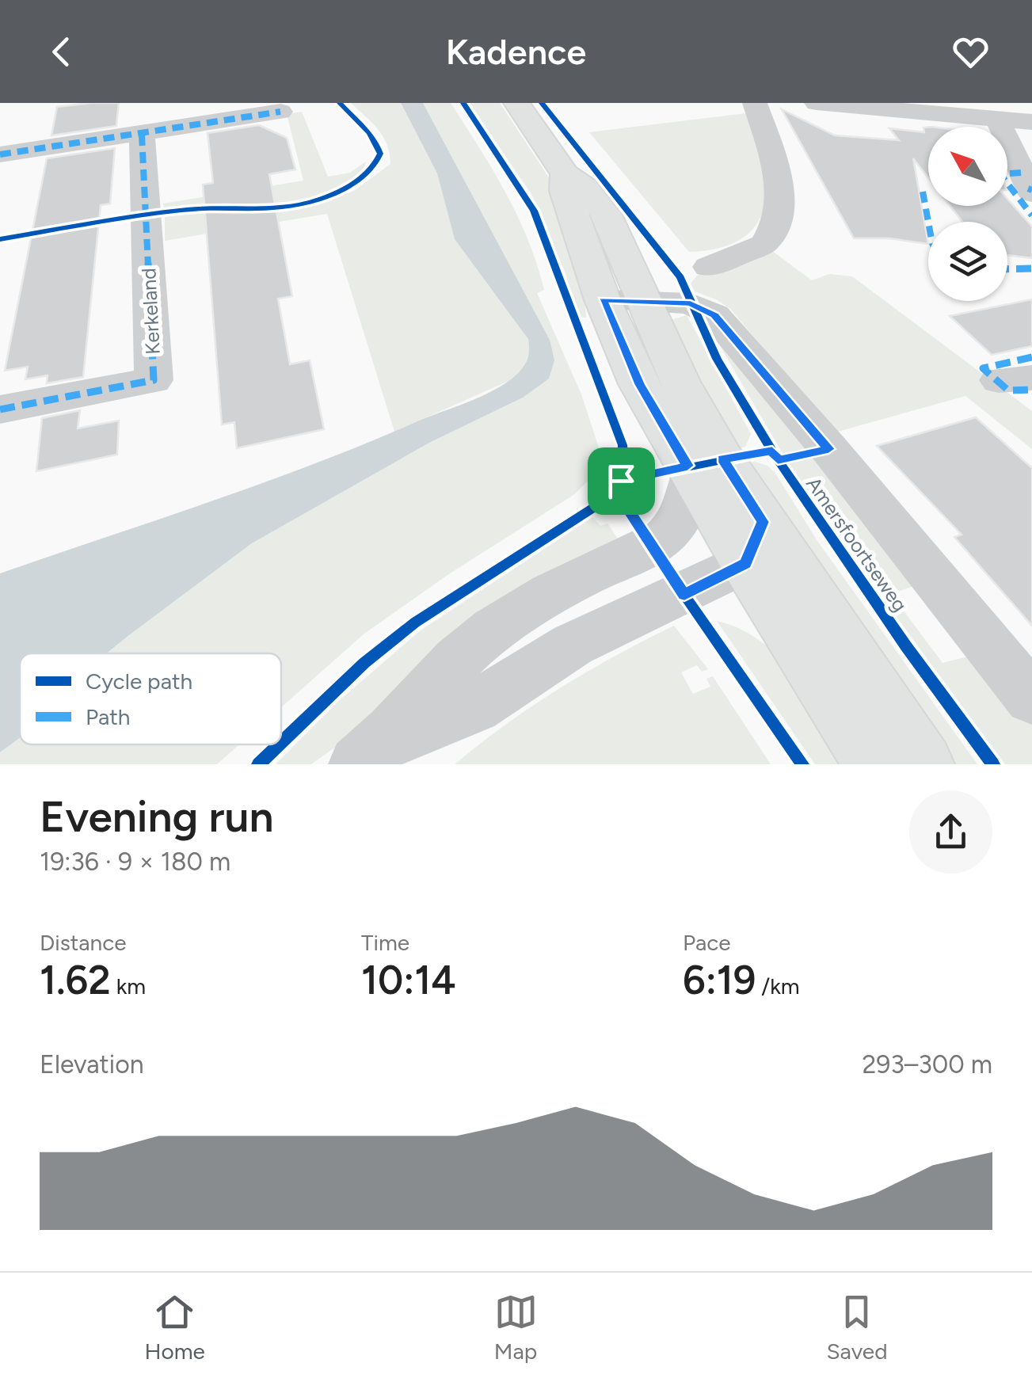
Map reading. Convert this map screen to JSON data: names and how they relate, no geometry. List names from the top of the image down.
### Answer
{
  "streets": {
    "street": ["Kerkeland", "Amersfoortseweg"]
  },
  "legend": ["Cycle path", "Path"],
  "north": "top left",
  "page": {
    "header": "Kadence",
    "heading": ["Evening run", "19:36 · 9 × 180 m"],
    "stats": [
      ["Distance", "1.62 km"],
      ["Time", "10:14"],
      ["Pace", "6:19 /km"]
    ],
    "chart": ["Elevation", "293–300 m"],
    "tabs": ["Home", "Map", "Saved"]
  }
}
